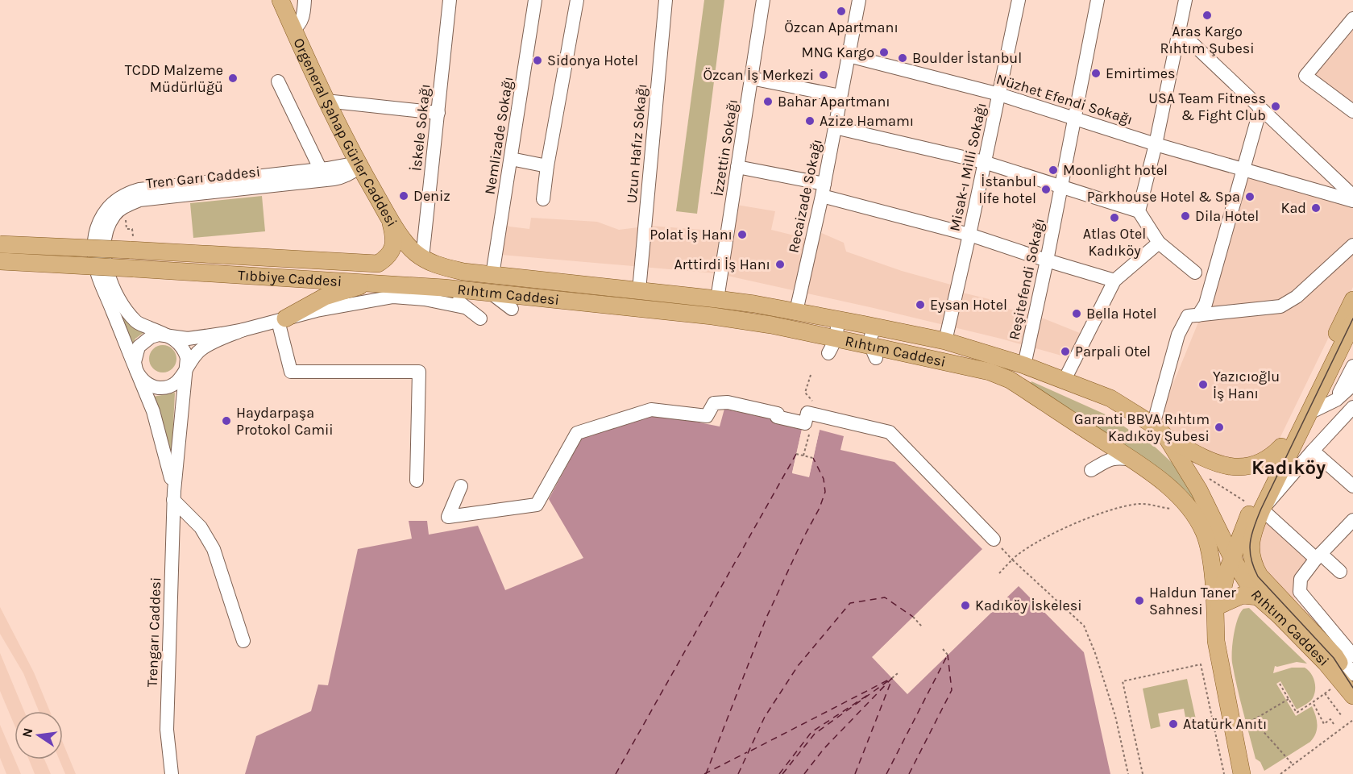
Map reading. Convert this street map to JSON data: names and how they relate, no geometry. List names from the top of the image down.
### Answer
{
  "streets": {
    "main road": ["Orgeneral Şahap Gürler Caddesi", "Tıbbiye Caddesi", "Rıhtım Caddesi"],
    "street": [
      "Nüzhet Efendi Sokağı",
      "İskele Sokağı",
      "Nemlizade Sokağı",
      "Uzun Hafız Sokağı",
      "İzzettin Sokağı",
      "Misak-ı Milli Sokağı",
      "Tren Garı Caddesi",
      "Recaizade Sokağı",
      "Reşitefendi Sokağı",
      "Trengarı Caddesi"
    ]
  },
  "crossings": [
    ["Nüzhet Efendi Sokağı", "Misak-ı Milli Sokağı"],
    ["Nüzhet Efendi Sokağı", "Recaizade Sokağı"],
    ["Nüzhet Efendi Sokağı", "Reşitefendi Sokağı"],
    ["İskele Sokağı", "Orgeneral Şahap Gürler Caddesi"],
    ["İskele Sokağı", "Rıhtım Caddesi"],
    ["Orgeneral Şahap Gürler Caddesi", "Rıhtım Caddesi"],
    ["Nemlizade Sokağı", "Rıhtım Caddesi"],
    ["Uzun Hafız Sokağı", "Rıhtım Caddesi"],
    ["İzzettin Sokağı", "Rıhtım Caddesi"],
    ["Misak-ı Milli Sokağı", "Rıhtım Caddesi"],
    ["Tren Garı Caddesi", "Trengarı Caddesi"],
    ["Recaizade Sokağı", "Rıhtım Caddesi"],
    ["Tıbbiye Caddesi", "Rıhtım Caddesi"],
    ["Reşitefendi Sokağı", "Rıhtım Caddesi"]
  ],
  "districts": ["Kadıköy"],
  "places": [
    "Özcan Apartmanı",
    "Aras Kargo Rıhtım Şubesi",
    "MNG Kargo",
    "Boulder İstanbul",
    "Sidonya Hotel",
    "Emirtimes",
    "Özcan İş Merkezi",
    "TCDD Malzeme Müdürlüğü",
    "Bahar Apartmanı",
    "USA Team Fitness & Fight Club",
    "Azize Hamamı",
    "Moonlight hotel",
    "İstanbul life hotel",
    "Deniz",
    "Parkhouse Hotel & Spa",
    "Kad",
    "Dila Hotel",
    "Atlas Otel Kadıköy",
    "Polat İş Hanı",
    "Arttirdi İş Hanı",
    "Eysan Hotel",
    "Bella Hotel",
    "Parpali Otel",
    "Yazıcıoğlu İş Hanı",
    "Haydarpaşa Protokol Camii",
    "Garanti BBVA Rıhtım Kadıköy Şubesi",
    "Haldun Taner Sahnesi",
    "Kadıköy İskelesi",
    "Atatürk Anıtı"
  ],
  "north": "left"
}
